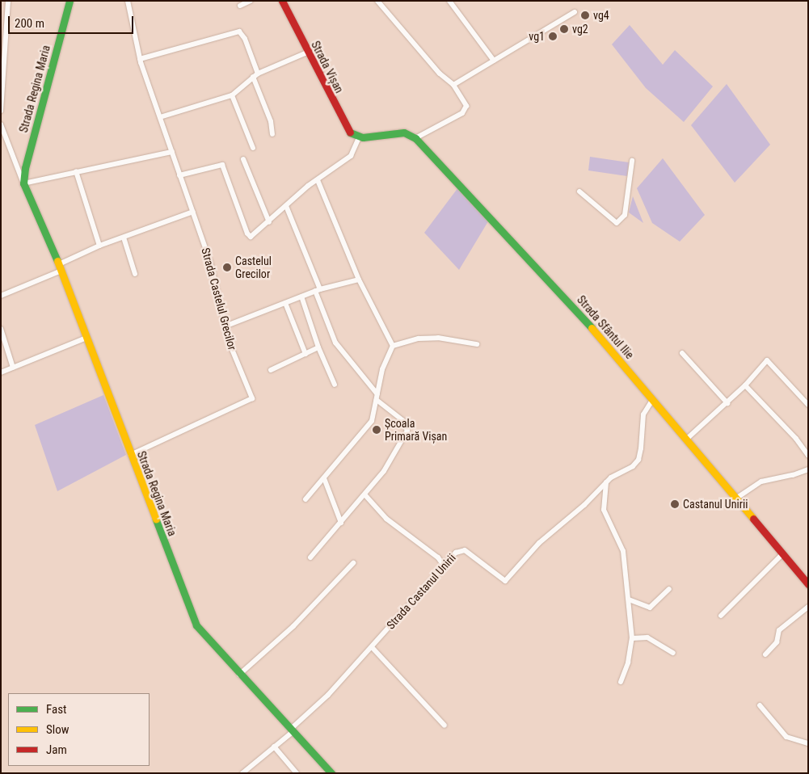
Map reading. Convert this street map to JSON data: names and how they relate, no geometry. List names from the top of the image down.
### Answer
{
  "streets": {
    "street": [
      "Strada Vișan",
      "Strada Regina Maria",
      "Strada Castelul Grecilor",
      "Strada Sfântul Ilie",
      "Strada Castanul Unirii"
    ]
  },
  "crossings": [
    ["Strada Vișan", "Strada Sfântul Ilie"],
    ["Strada Regina Maria", "Strada Castelul Grecilor"],
    ["Strada Regina Maria", "Strada Castanul Unirii"],
    ["Strada Sfântul Ilie", "Strada Castanul Unirii"]
  ],
  "places": [
    "vg4",
    "vg2",
    "vg1",
    "Castelul Grecilor",
    "Școala Primară Vișan",
    "Castanul Unirii"
  ],
  "legend": ["Fast", "Slow", "Jam"],
  "scale_bar": "200 m"
}
